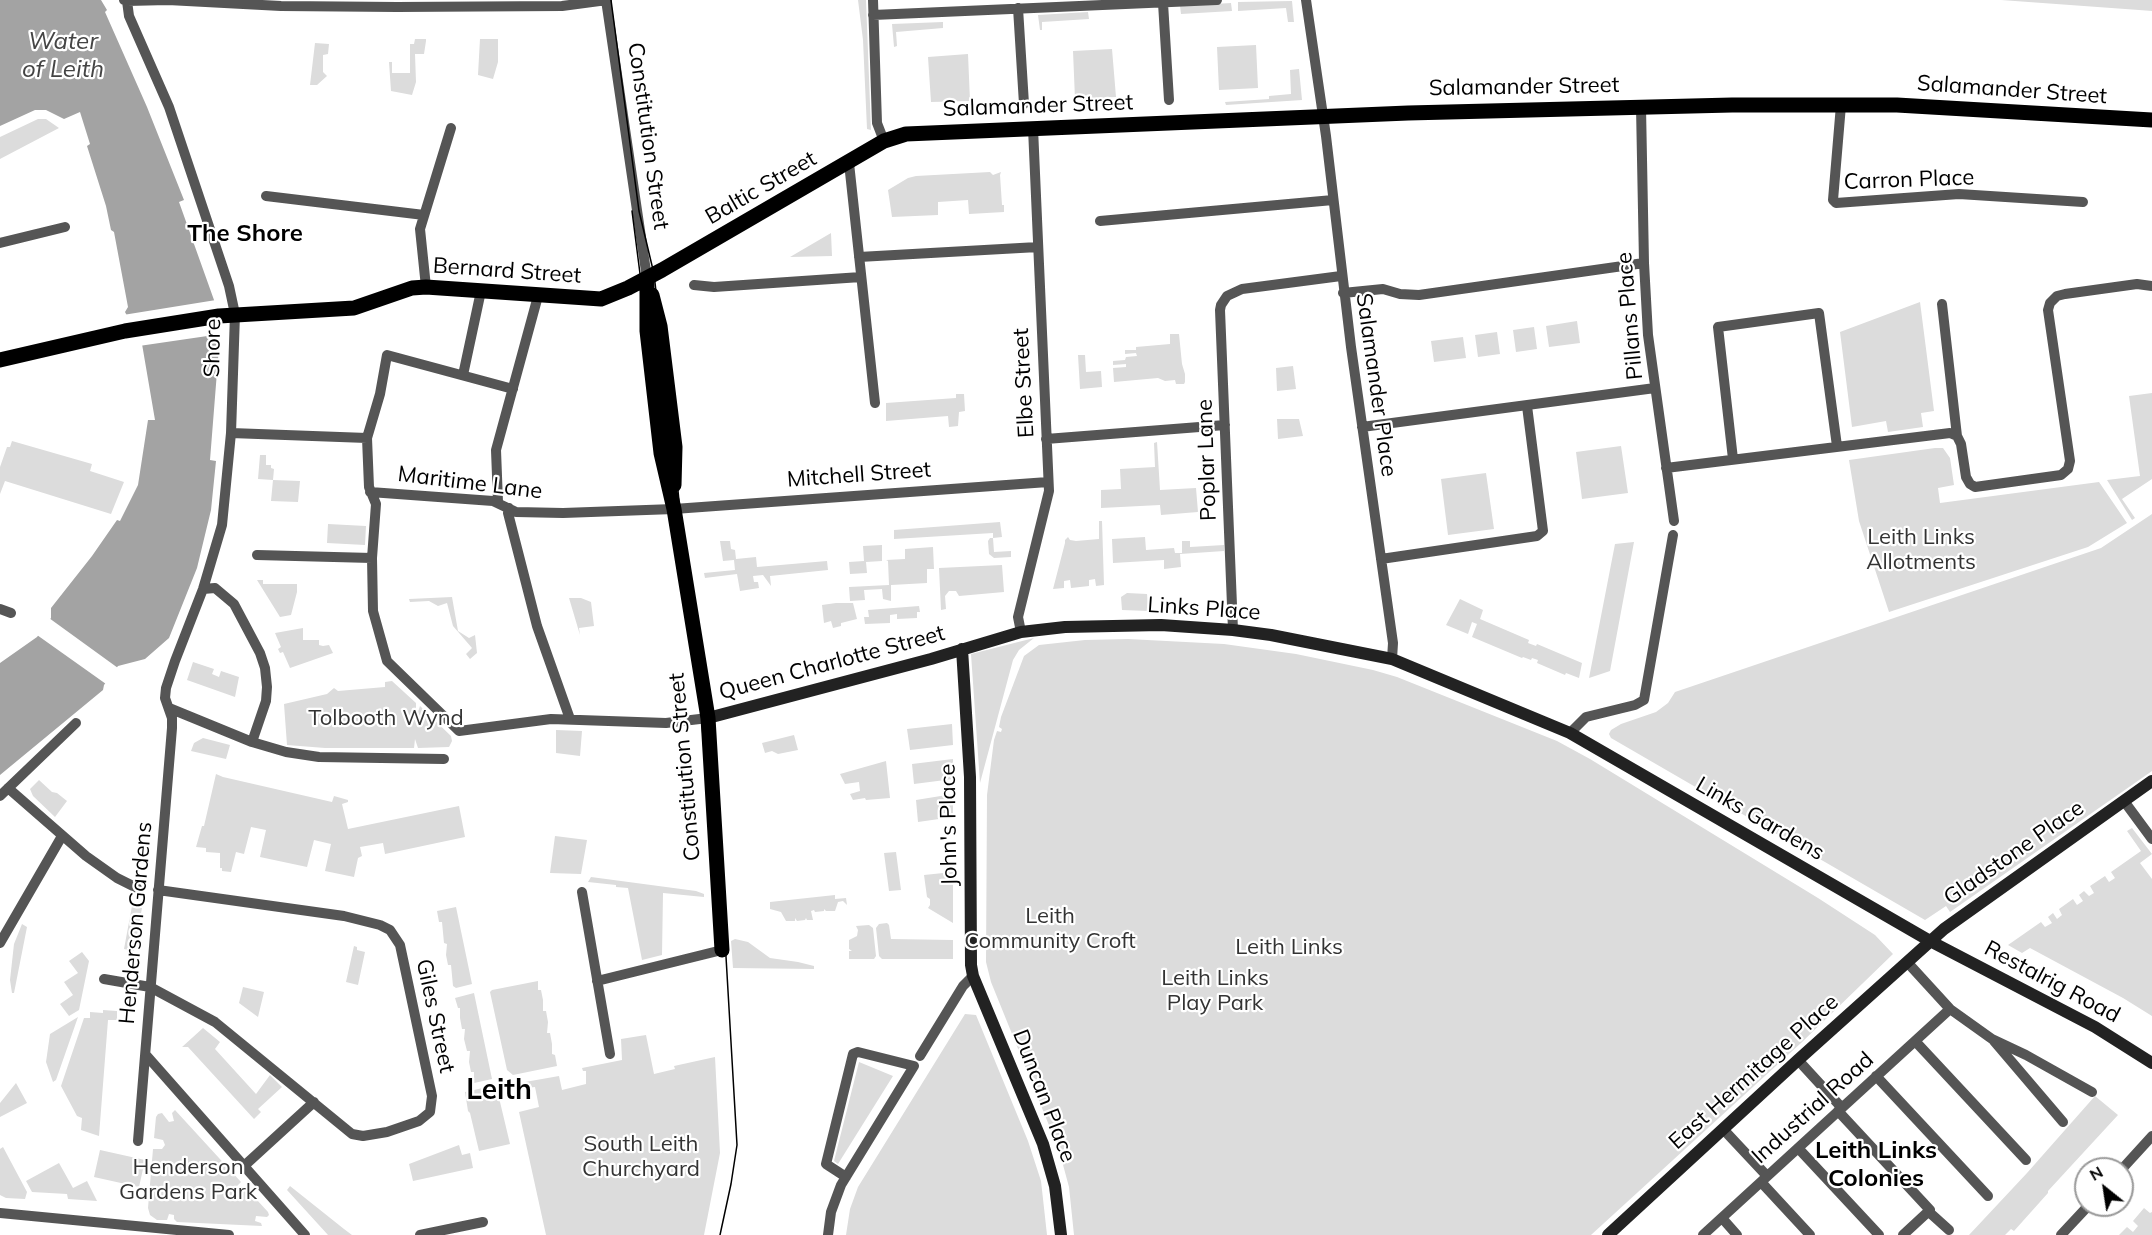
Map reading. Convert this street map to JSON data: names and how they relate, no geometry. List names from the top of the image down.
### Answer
{
  "streets": {
    "main road": [
      "Salamander Street",
      "Constitution Street",
      "Baltic Street",
      "Bernard Street"
    ],
    "street": [
      "Carron Place",
      "Pillans Place",
      "Shore",
      "Elbe Street",
      "Salamander Place",
      "Poplar Lane",
      "Mitchell Street",
      "Maritime Lane",
      "Links Place",
      "Queen Charlotte Street",
      "Links Gardens",
      "John's Place",
      "Gladstone Place",
      "Henderson Gardens",
      "Restalrig Road",
      "Giles Street",
      "East Hermitage Place",
      "Duncan Place",
      "Industrial Road"
    ]
  },
  "crossings": [
    ["Salamander Street", "Carron Place"],
    ["Salamander Street", "Baltic Street"],
    ["Salamander Street", "Pillans Place"],
    ["Salamander Street", "Elbe Street"],
    ["Salamander Street", "Salamander Place"],
    ["Constitution Street", "Baltic Street"],
    ["Constitution Street", "Bernard Street"],
    ["Constitution Street", "Mitchell Street"],
    ["Constitution Street", "Maritime Lane"],
    ["Constitution Street", "Queen Charlotte Street"],
    ["Baltic Street", "Bernard Street"],
    ["Bernard Street", "Shore"],
    ["Shore", "Henderson Gardens"],
    ["Elbe Street", "Mitchell Street"],
    ["Elbe Street", "Links Place"],
    ["Salamander Place", "Poplar Lane"],
    ["Salamander Place", "Links Place"],
    ["Poplar Lane", "Links Place"],
    ["Mitchell Street", "Maritime Lane"],
    ["Links Place", "Queen Charlotte Street"],
    ["Links Place", "Links Gardens"],
    ["Queen Charlotte Street", "John's Place"],
    ["Links Gardens", "Gladstone Place"],
    ["Links Gardens", "Restalrig Road"],
    ["Links Gardens", "East Hermitage Place"],
    ["John's Place", "Duncan Place"],
    ["Gladstone Place", "Restalrig Road"],
    ["Gladstone Place", "East Hermitage Place"],
    ["Henderson Gardens", "Giles Street"],
    ["Restalrig Road", "East Hermitage Place"]
  ],
  "districts": ["The Shore", "Leith", "Leith Links Colonies"],
  "water": ["Water of Leith"],
  "parks": [
    "Leith Links Allotments",
    "Tolbooth Wynd",
    "Leith Community Croft",
    "Leith Links",
    "Leith Links Play Park",
    "South Leith Churchyard",
    "Henderson Gardens Park"
  ],
  "north": "top left"
}
